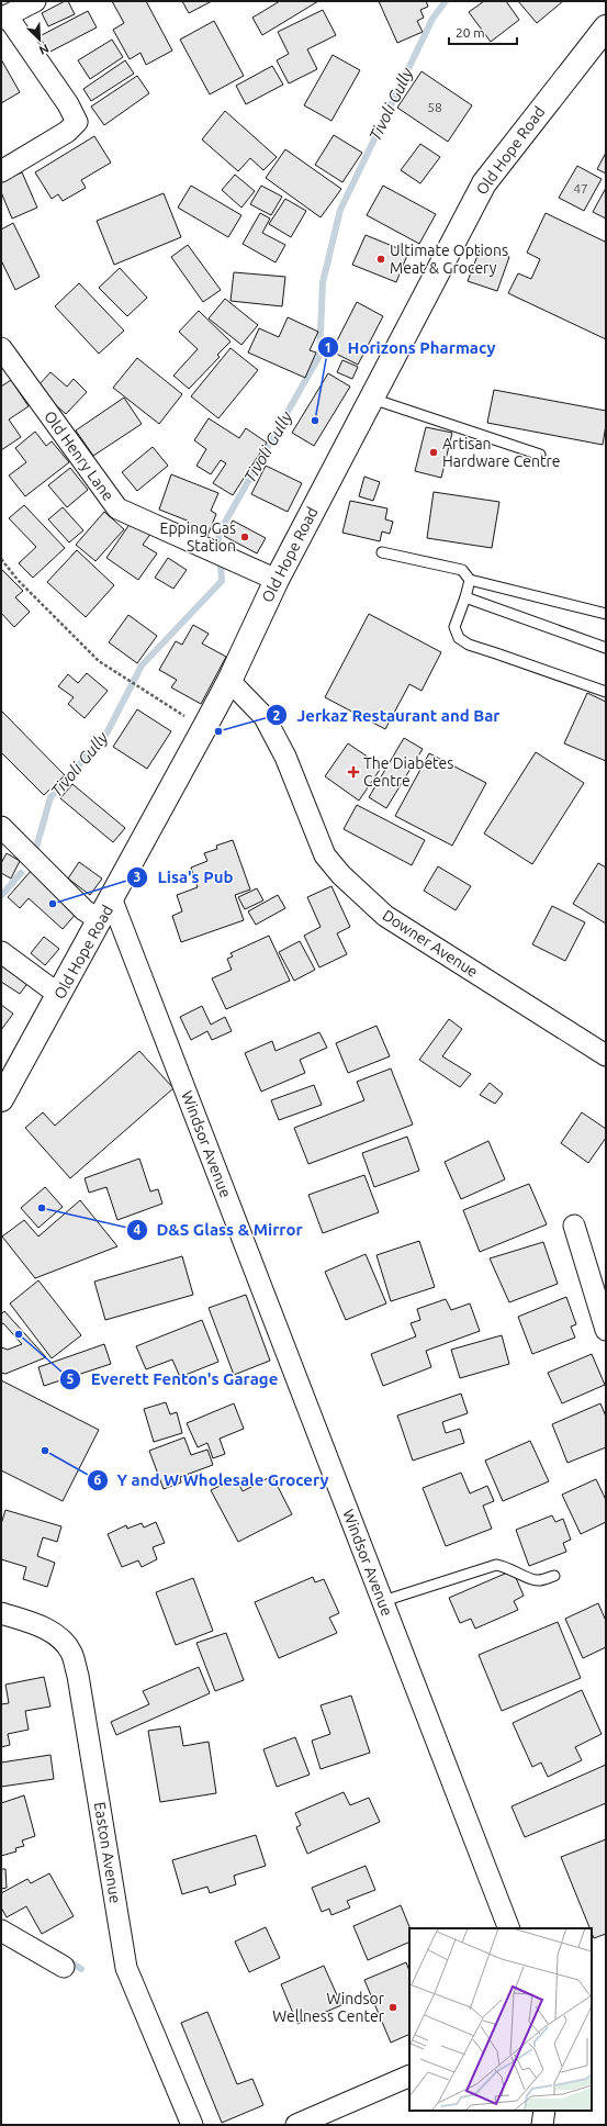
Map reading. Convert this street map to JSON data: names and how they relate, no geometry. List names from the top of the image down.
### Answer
{
  "streets": {
    "main road": ["Old Hope Road"],
    "street": [
      "Old Henry Lane",
      "Downer Avenue",
      "Windsor Avenue",
      "Easton Avenue"
    ]
  },
  "crossings": [
    ["Old Hope Road", "Old Henry Lane"],
    ["Old Hope Road", "Downer Avenue"],
    ["Old Hope Road", "Windsor Avenue"]
  ],
  "water": ["Tivoli Gully"],
  "places": {
    "other": [
      "Ultimate Options Meat & Grocery",
      "Horizons Pharmacy",
      "Artisan Hardware Centre",
      "Epping Gas Station",
      "Jerkaz Restaurant and Bar",
      "Lisa's Pub",
      "D&S Glass & Mirror",
      "Everett Fenton's Garage",
      "Y and W Wholesale Grocery",
      "Windsor Wellness Center"
    ],
    "health": ["The Diabetes Centre"]
  },
  "house_numbers": ["58", "47"],
  "scale_bar": "20 m",
  "north": "bottom right"
}
